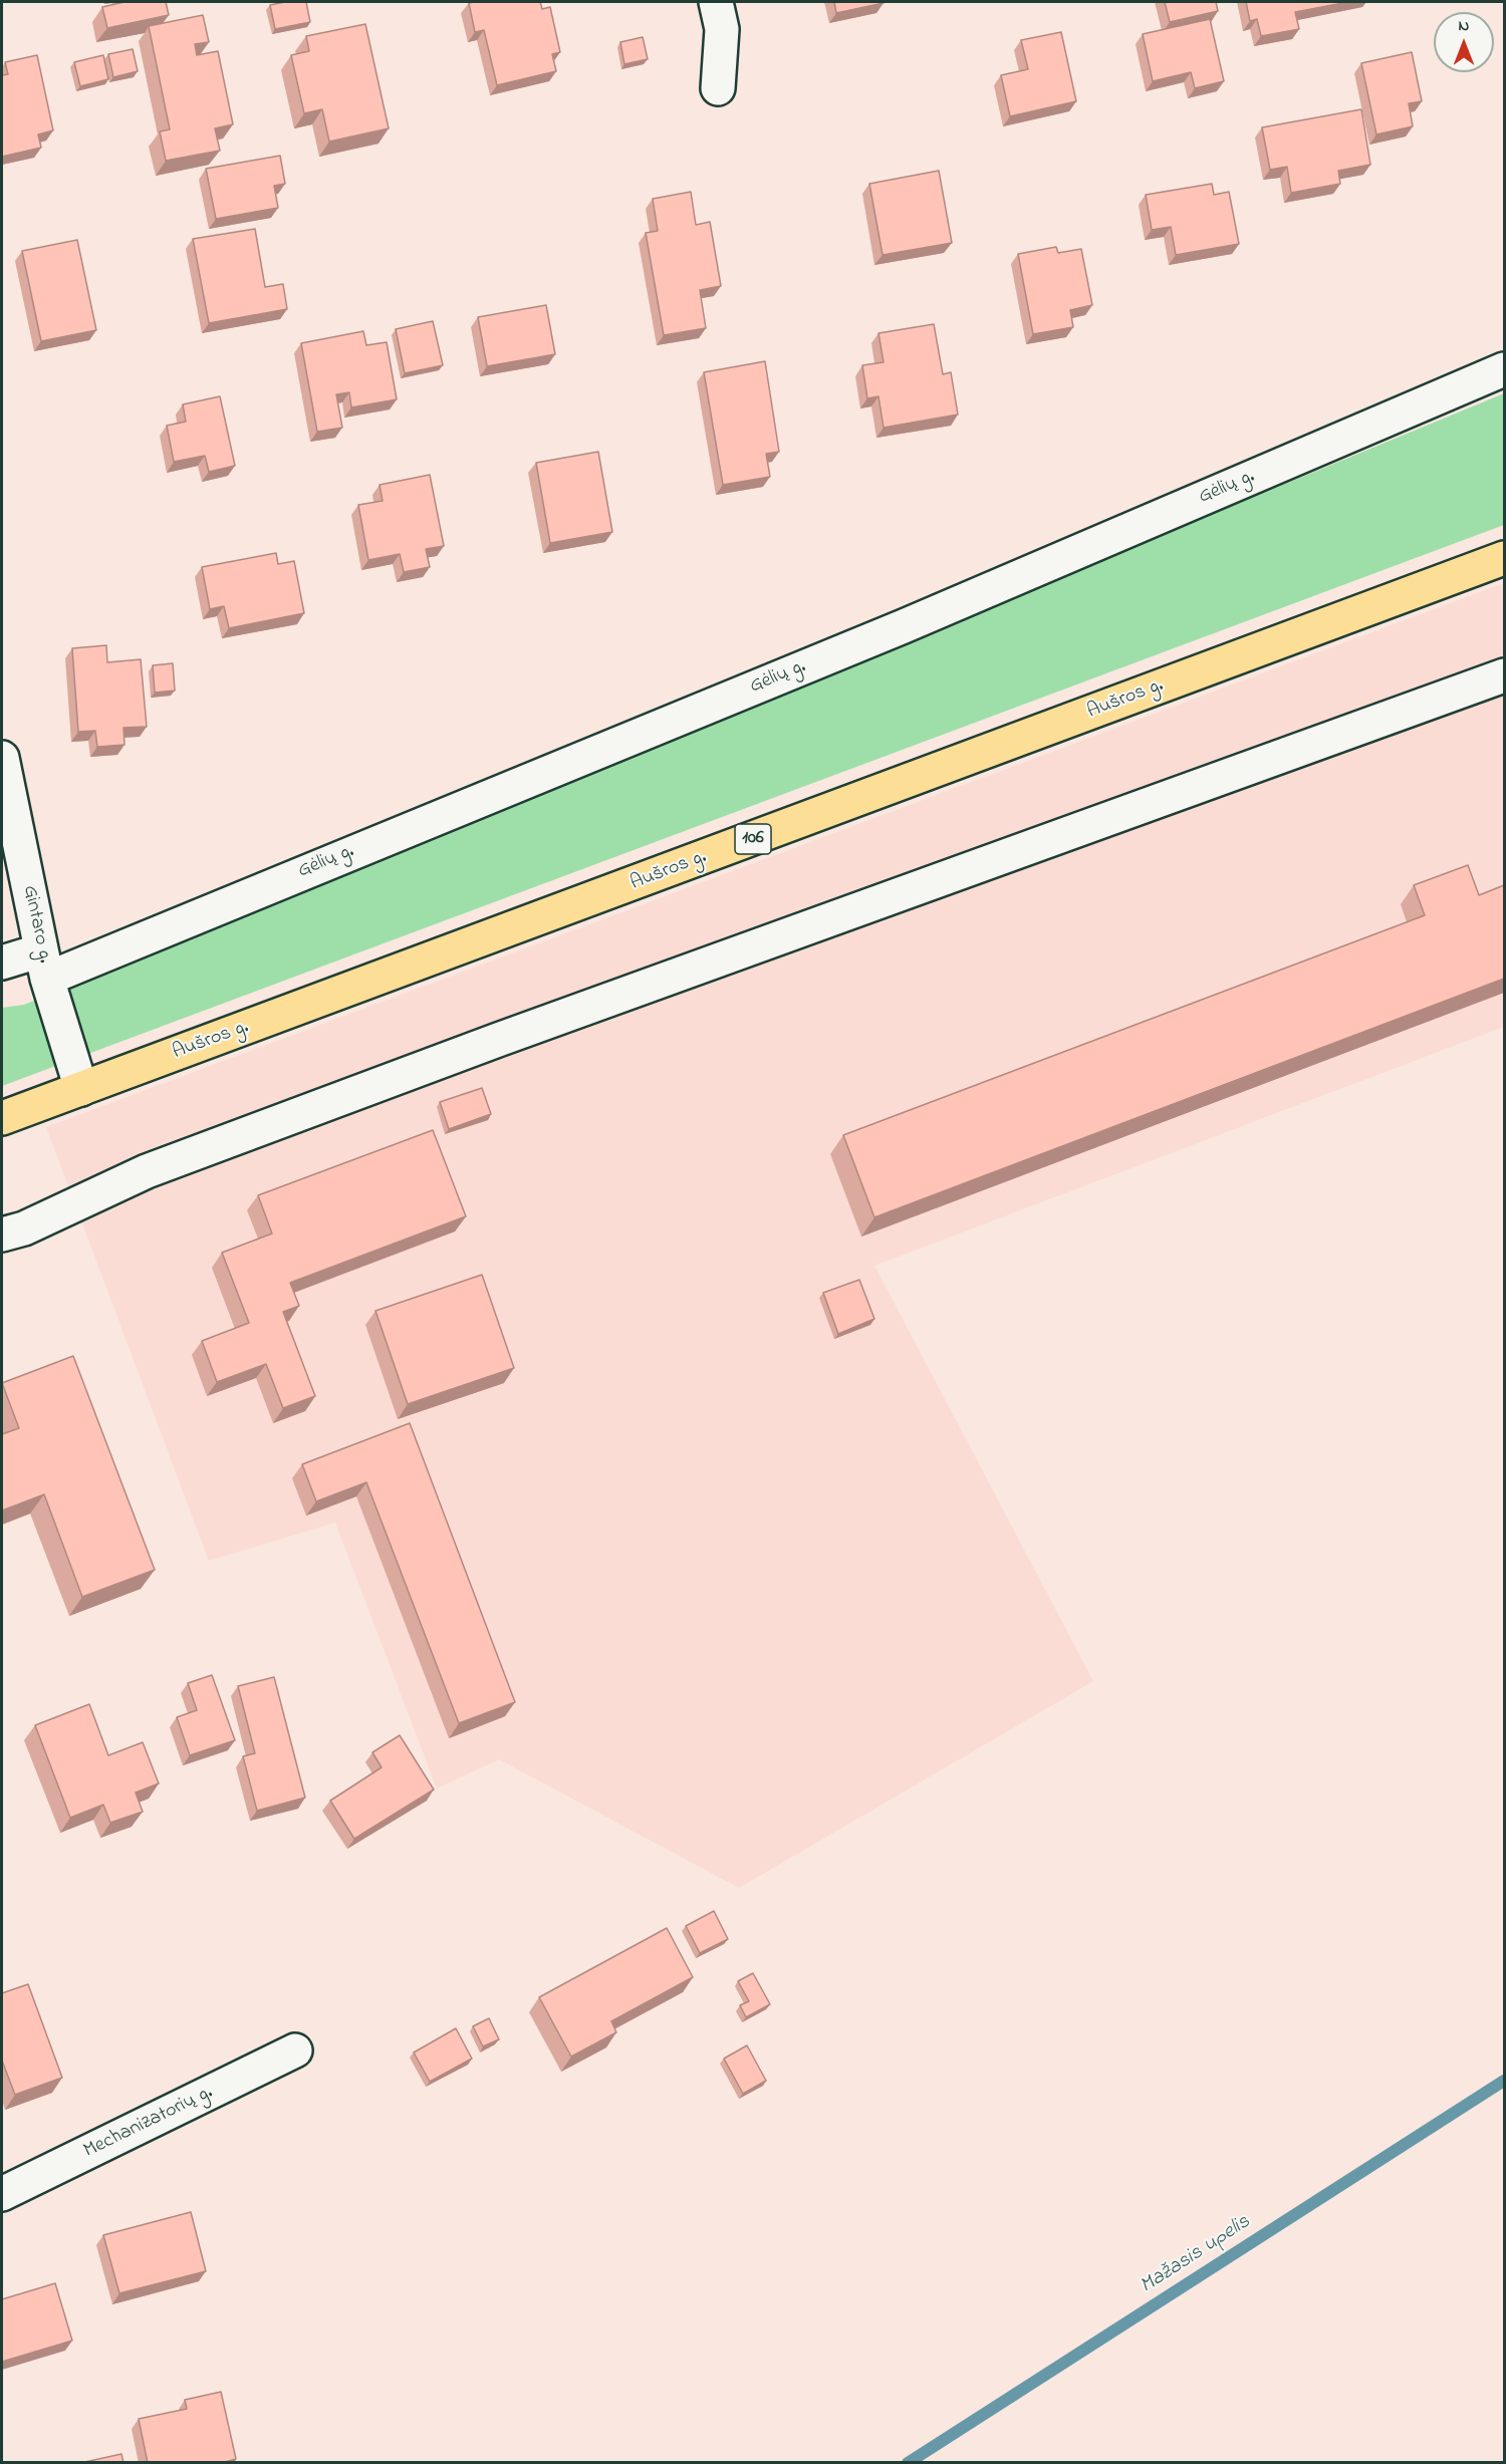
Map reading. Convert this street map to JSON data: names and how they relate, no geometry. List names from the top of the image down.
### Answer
{
  "streets": {
    "main road": ["Aušros g.", "106"],
    "street": ["Gėlių g.", "Gintaro g.", "Mechanizatorių g."]
  },
  "crossings": [
    ["Gėlių g.", "Gintaro g."],
    ["Aušros g.", "Gintaro g."]
  ],
  "water": ["Mažasis upelis"],
  "north": "top"
}
